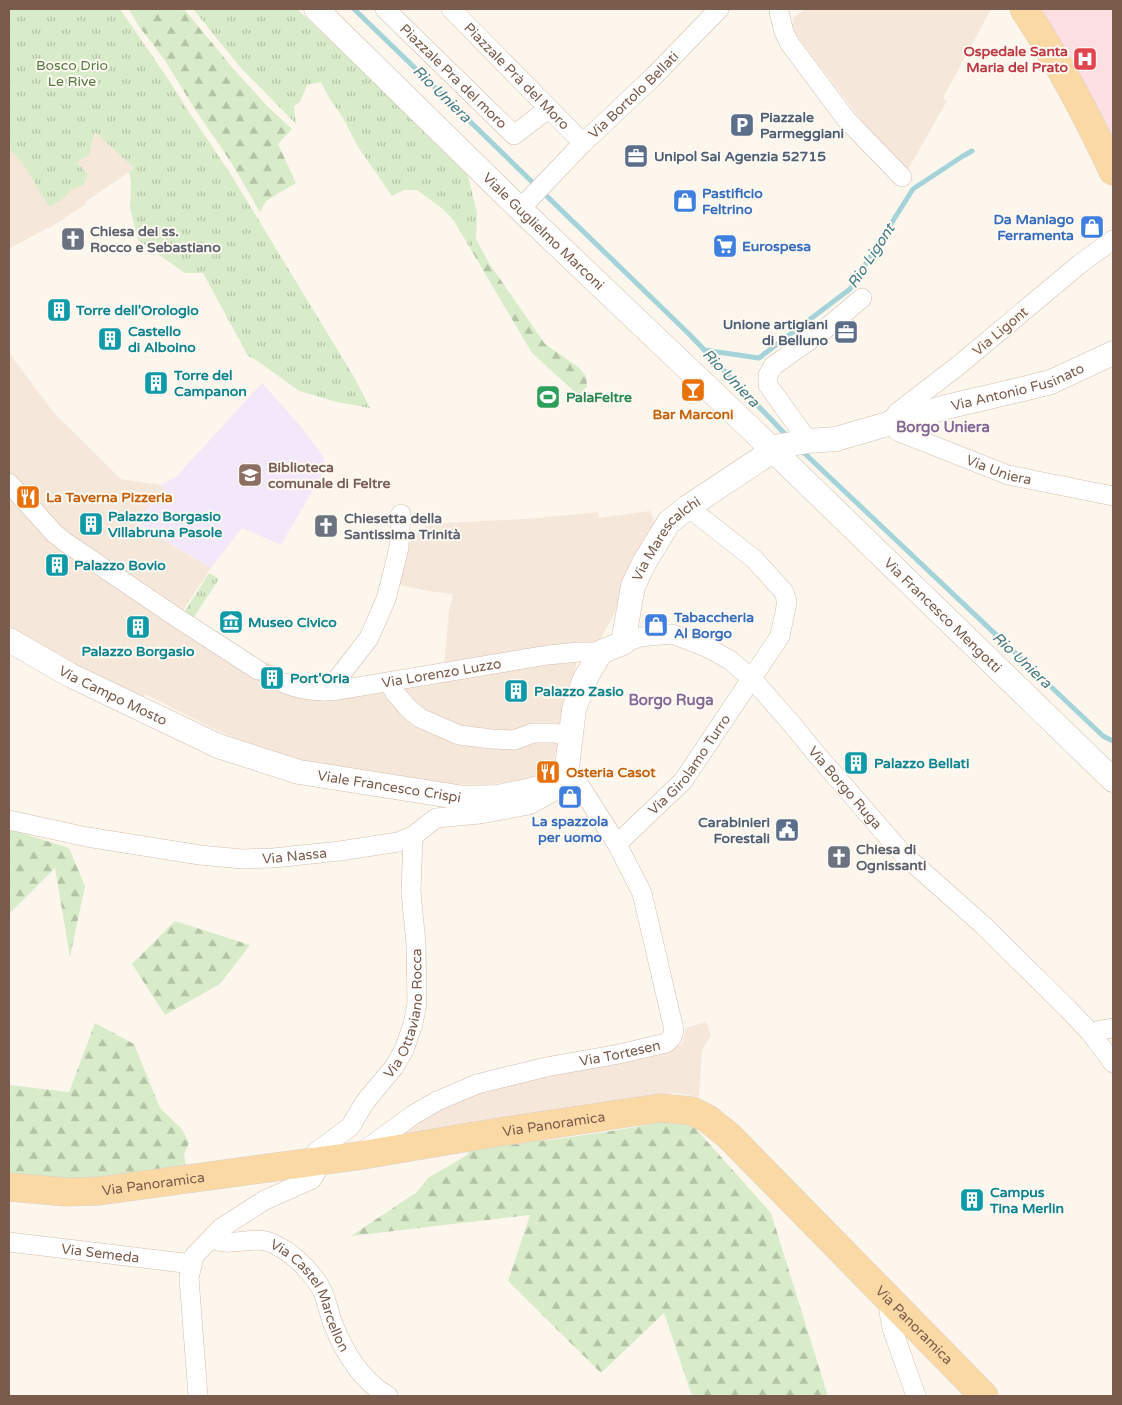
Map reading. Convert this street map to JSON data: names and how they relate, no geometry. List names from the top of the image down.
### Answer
{
  "streets": {
    "main road": ["Via Panoramica"],
    "street": [
      "Piazzale Pra del moro",
      "Piazzale Prà del Moro",
      "Via Bortolo Bellati",
      "Viale Guglielmo Marconi",
      "Via Ligont",
      "Via Antonio Fusinato",
      "Via Uniera",
      "Via Marescalchi",
      "Via Francesco Mengotti",
      "Via Lorenzo Luzzo",
      "Via Campo Mosto",
      "Via Girolamo Turro",
      "Viale Francesco Crispi",
      "Via Borgo Ruga",
      "Via Nassa",
      "Via Ottaviano Rocca",
      "Via Tortesen",
      "Via Semeda",
      "Via Castel Marcellon"
    ]
  },
  "crossings": [
    ["Piazzale Pra del moro", "Piazzale Prà del Moro"],
    ["Piazzale Prà del Moro", "Via Bortolo Bellati"],
    ["Via Bortolo Bellati", "Viale Guglielmo Marconi"],
    ["Viale Guglielmo Marconi", "Via Antonio Fusinato"],
    ["Viale Guglielmo Marconi", "Via Marescalchi"],
    ["Viale Guglielmo Marconi", "Via Francesco Mengotti"],
    ["Via Ligont", "Via Antonio Fusinato"],
    ["Via Ligont", "Via Uniera"],
    ["Via Antonio Fusinato", "Via Uniera"],
    ["Via Antonio Fusinato", "Via Marescalchi"],
    ["Via Antonio Fusinato", "Via Francesco Mengotti"],
    ["Via Marescalchi", "Via Francesco Mengotti"],
    ["Via Marescalchi", "Via Girolamo Turro"],
    ["Via Marescalchi", "Via Borgo Ruga"],
    ["Via Campo Mosto", "Viale Francesco Crispi"],
    ["Via Girolamo Turro", "Via Borgo Ruga"],
    ["Via Girolamo Turro", "Via Tortesen"],
    ["Viale Francesco Crispi", "Via Nassa"],
    ["Viale Francesco Crispi", "Via Tortesen"],
    ["Via Nassa", "Via Ottaviano Rocca"],
    ["Via Nassa", "Via Tortesen"],
    ["Via Ottaviano Rocca", "Via Panoramica"],
    ["Via Tortesen", "Via Panoramica"]
  ],
  "districts": ["Borgo Uniera", "Borgo Ruga"],
  "water": ["Rio Uniera", "Rio Ligont"],
  "parks": ["Bosco Drio Le Rive"],
  "places": {
    "hospital": ["Ospedale Santa Maria del Prato"],
    "parking": ["Piazzale Parmeggiani"],
    "office": ["Unipol Sai Agenzia 52715", "Unione artigiani di Belluno"],
    "shop": [
      "Pastificio Feltrino",
      "Da Maniago Ferramenta",
      "Tabaccheria Al Borgo",
      "La spazzola per uomo"
    ],
    "church": ["Chiesa dei ss. Rocco e Sebastiano", "Chiesetta della Santissima Trinità", "Chiesa di Ognissanti"],
    "supermarket": ["Eurospesa"],
    "building": [
      "Torre dell'Orologio",
      "Castello di Alboino",
      "Torre del Campanon",
      "Palazzo Borgasio Villabruna Pasole",
      "Palazzo Bovio",
      "Palazzo Borgasio",
      "Port'Oria",
      "Palazzo Zasio",
      "Palazzo Bellati",
      "Campus Tina Merlin"
    ],
    "bar": ["Bar Marconi"],
    "sports": ["PalaFeltre"],
    "school or university": ["Biblioteca comunale di Feltre"],
    "restaurant": ["La Taverna Pizzeria", "Osteria Casot"],
    "museum": ["Museo Civico"],
    "public building": ["Carabinieri Forestali"]
  }
}
